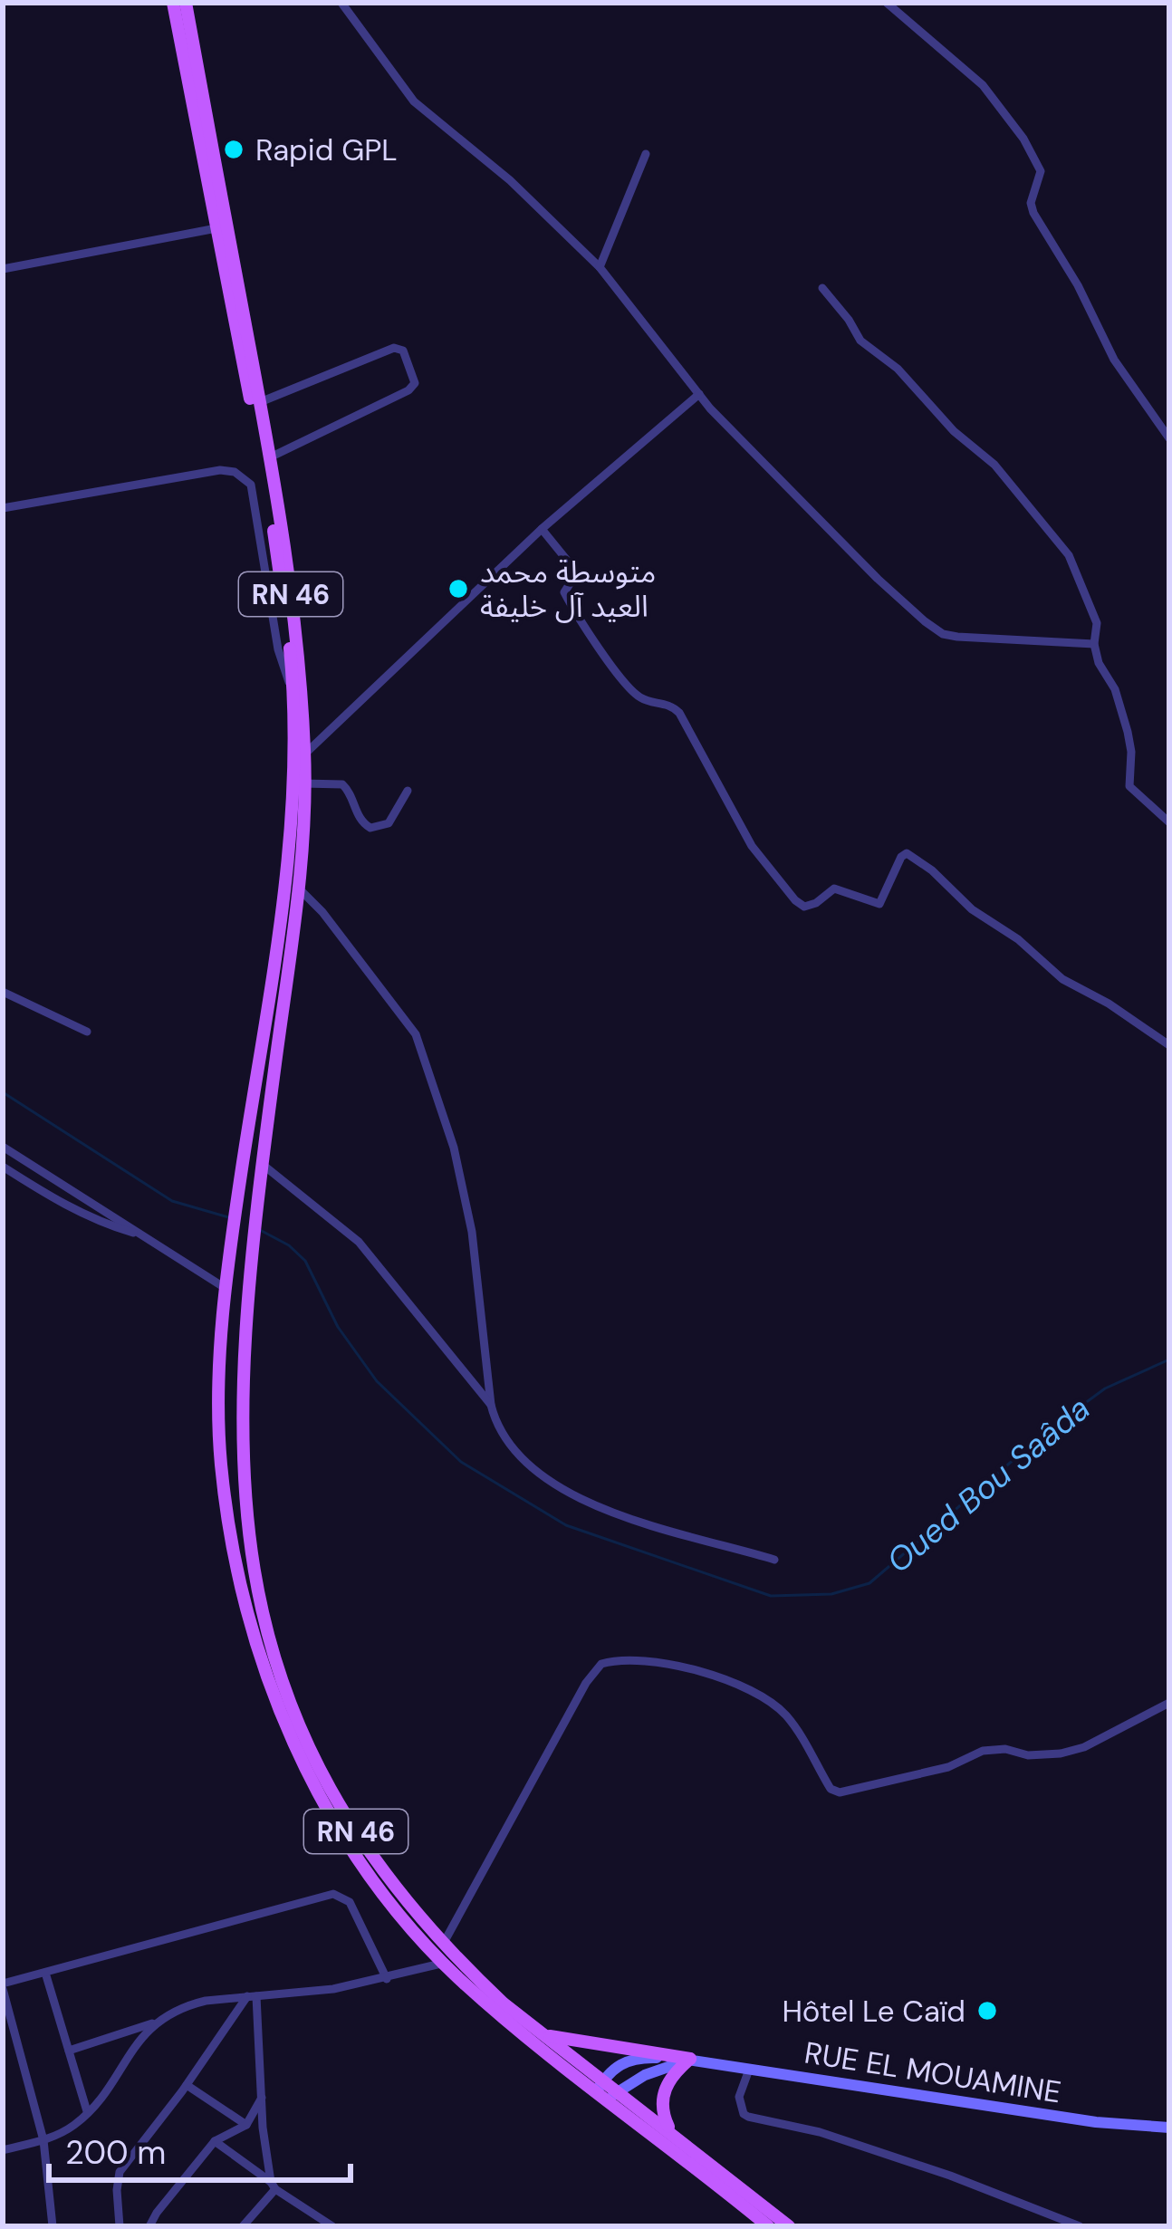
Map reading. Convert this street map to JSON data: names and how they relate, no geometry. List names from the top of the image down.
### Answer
{
  "streets": {
    "main road": ["RN 46", "RUE EL MOUAMINE"]
  },
  "crossings": [
    ["RN 46", "RUE EL MOUAMINE"]
  ],
  "water": ["Oued Bou Saâda"],
  "places": ["Rapid GPL", "متوسطة محمد العيد آل خليفة", "Hôtel Le Caïd"],
  "scale_bar": "200 m"
}
